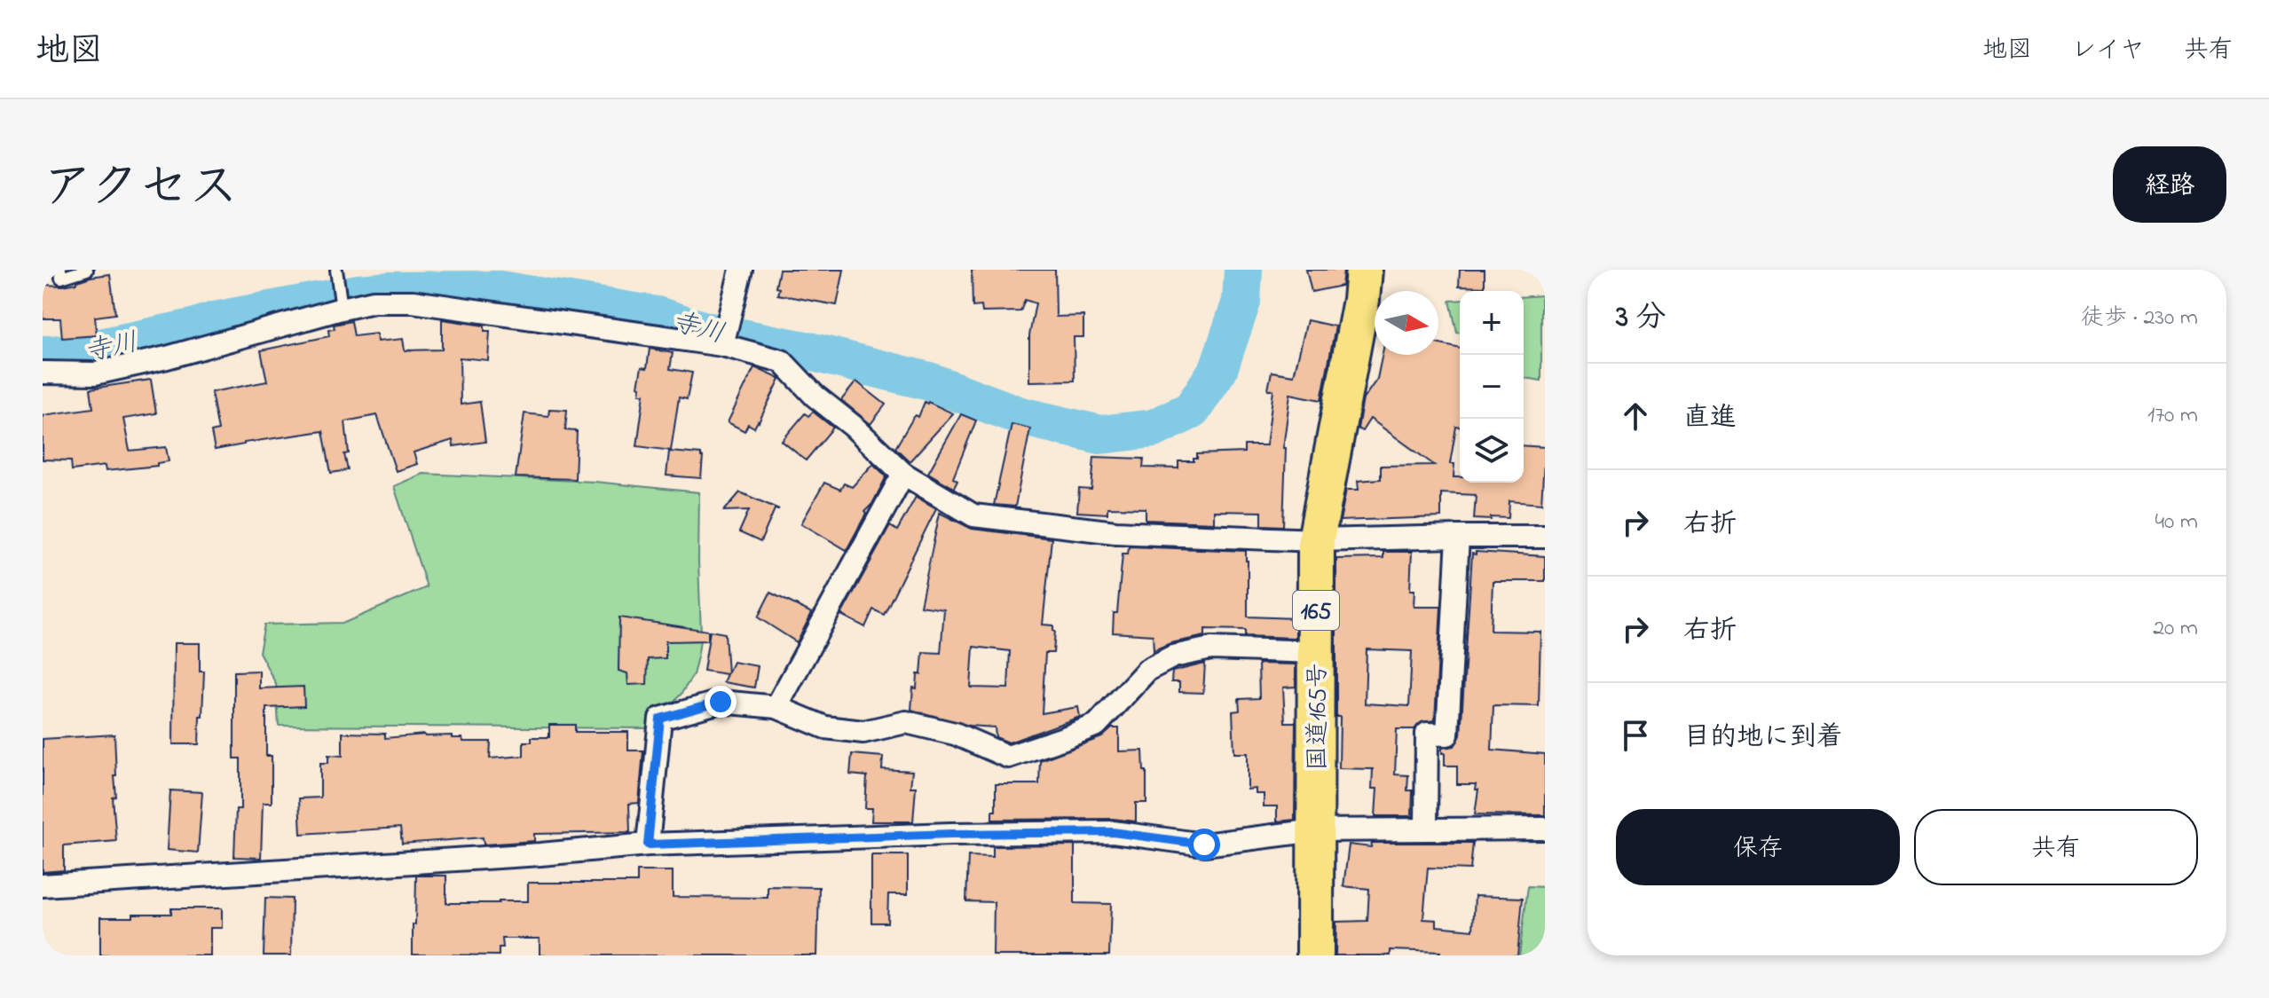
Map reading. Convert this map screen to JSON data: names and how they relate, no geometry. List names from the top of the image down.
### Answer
{
  "streets": {
    "highway": ["165", "国道165号"]
  },
  "water": ["寺川"],
  "north": "right",
  "page": {
    "header": "地図",
    "nav": ["地図", "レイヤ", "共有"],
    "title": "アクセス",
    "buttons": [
      "経路",
      ["保存", "共有"]
    ],
    "heading": ["3 分", "徒歩 · 230 m"],
    "map_buttons": ["+", "−"],
    "list": [
      ["直進", "170 m"],
      ["右折", "40 m"],
      ["右折", "20 m"],
      "目的地に到着"
    ]
  }
}
